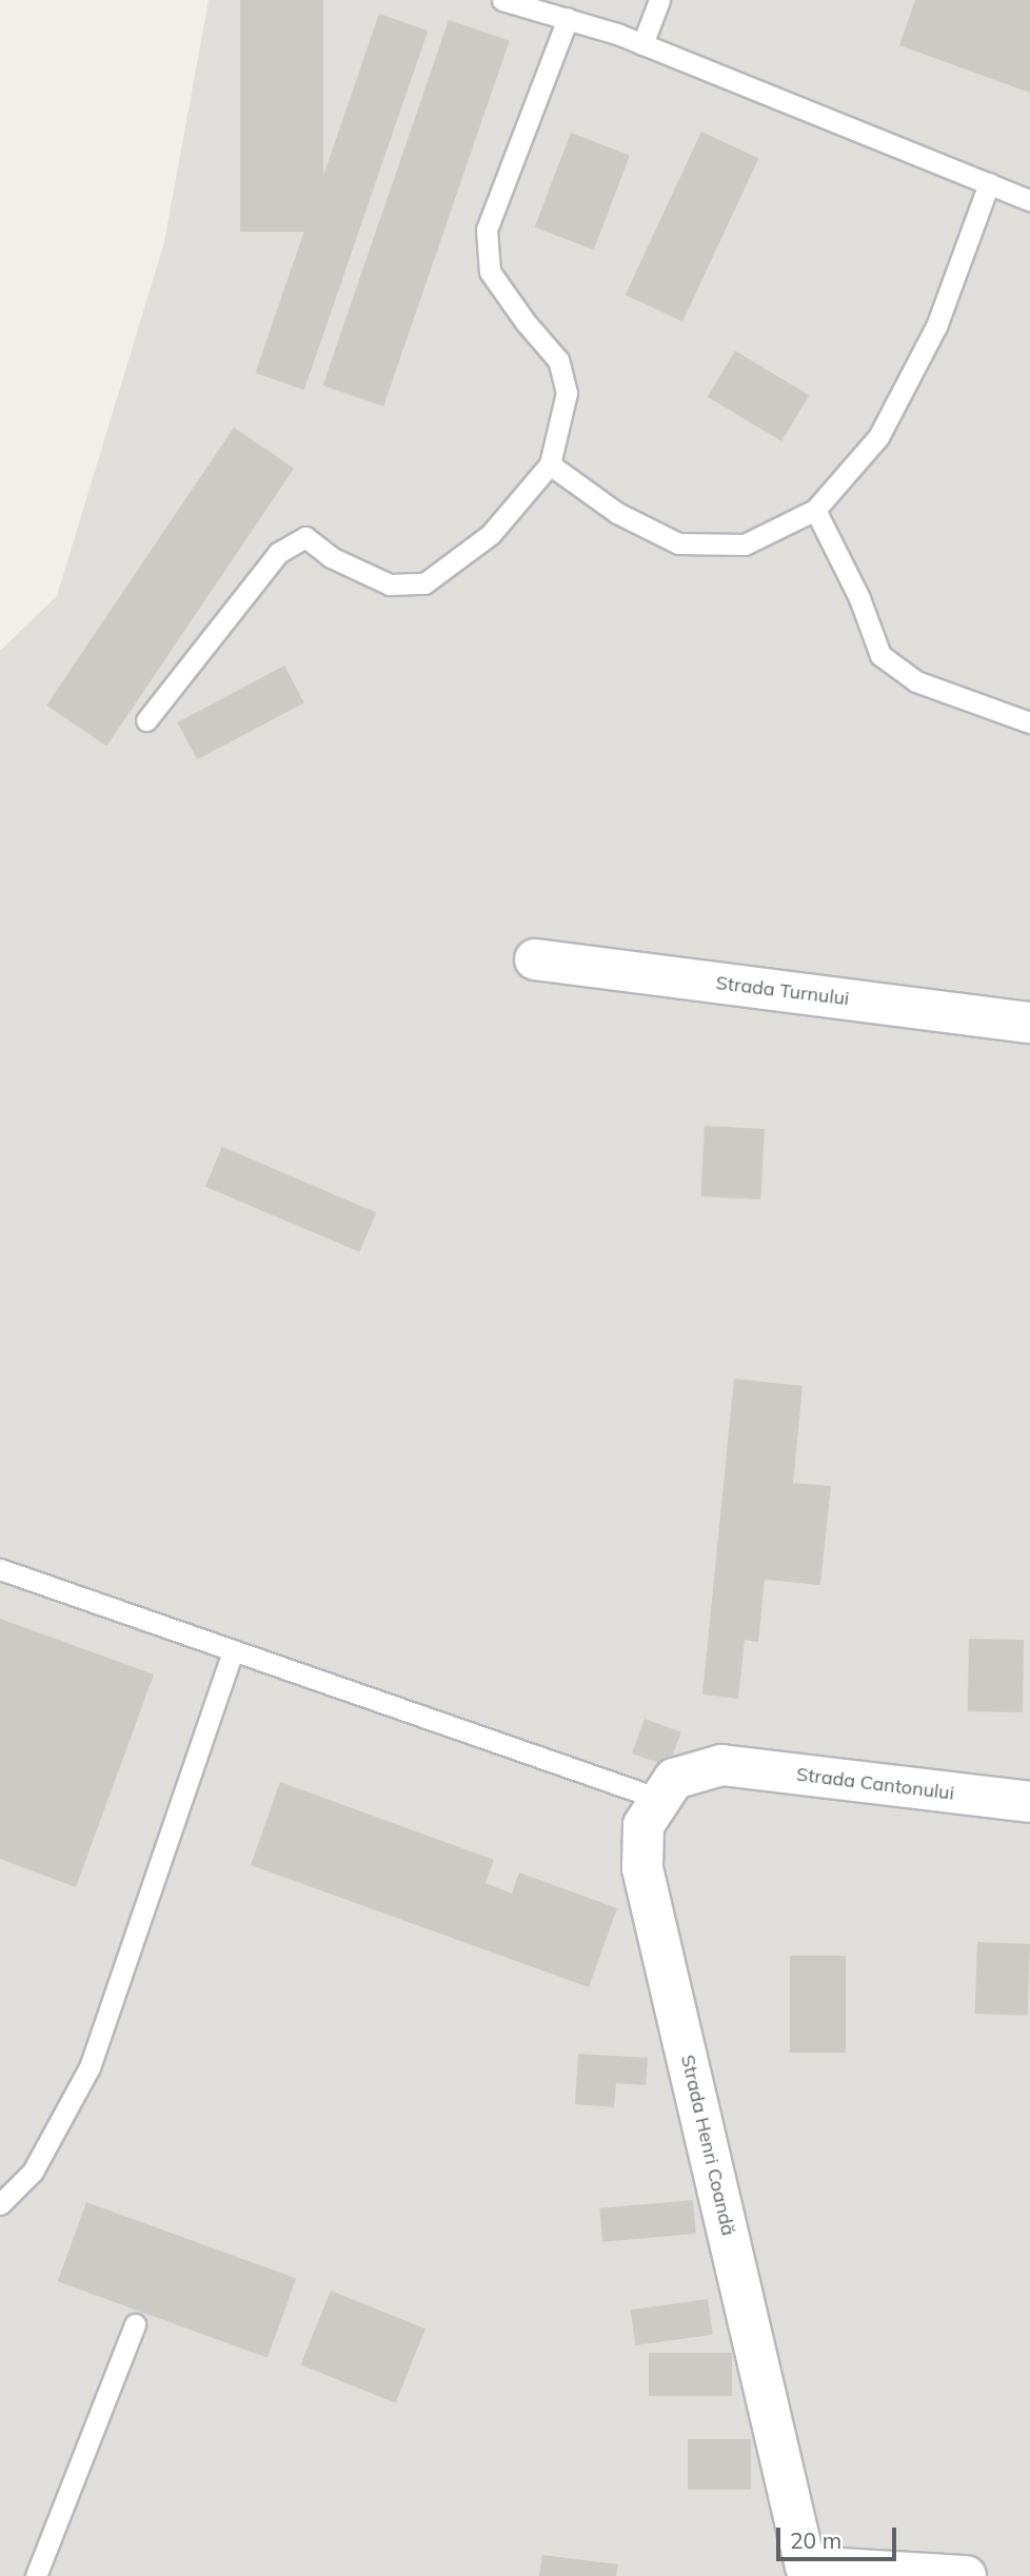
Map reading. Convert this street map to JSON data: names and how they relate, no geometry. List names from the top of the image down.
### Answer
{
  "streets": {
    "street": ["Strada Turnului", "Strada Cantonului", "Strada Henri Coandă"]
  },
  "crossings": [
    ["Strada Cantonului", "Strada Henri Coandă"]
  ],
  "scale_bar": "20 m"
}
